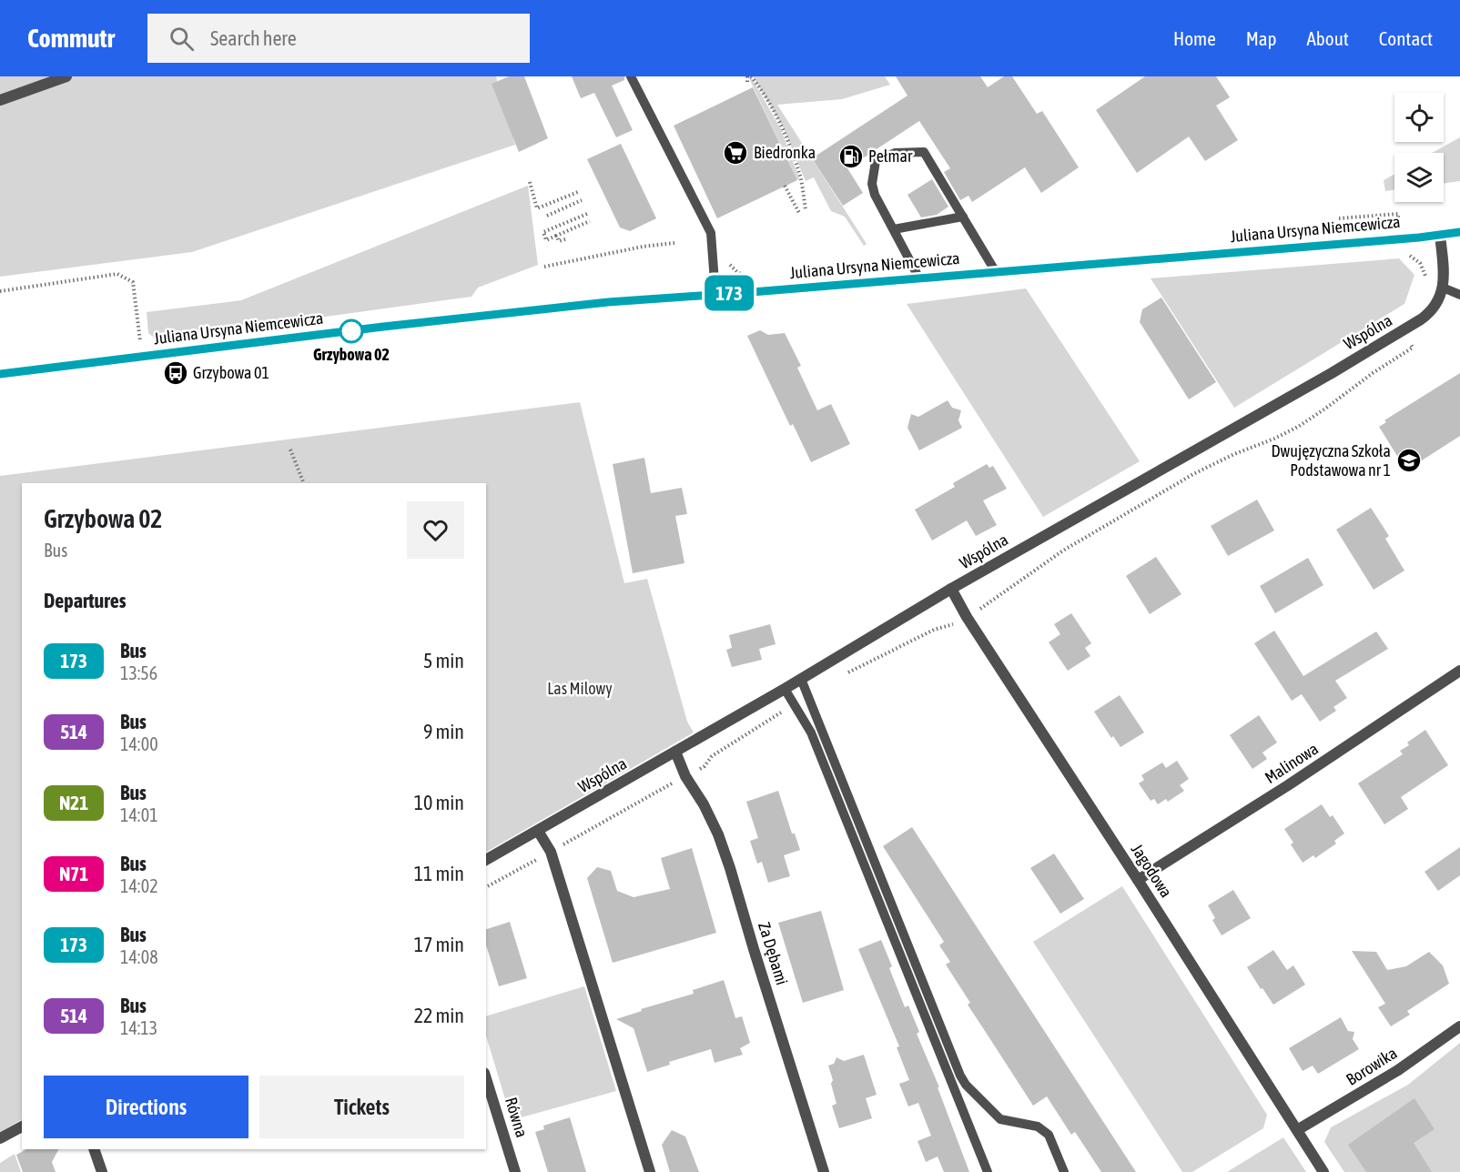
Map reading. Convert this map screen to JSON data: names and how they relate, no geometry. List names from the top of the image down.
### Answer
{
  "streets": {
    "street": [
      "Juliana Ursyna Niemcewicza",
      "Wspólna",
      "Malinowa",
      "Jagodowa",
      "Za Dębami",
      "Borowika",
      "Równa"
    ]
  },
  "crossings": [
    ["Juliana Ursyna Niemcewicza", "Wspólna"],
    ["Wspólna", "Jagodowa"],
    ["Wspólna", "Za Dębami"],
    ["Malinowa", "Jagodowa"],
    ["Jagodowa", "Borowika"]
  ],
  "parks": ["Las Milowy"],
  "places": {
    "supermarket": ["Biedronka"],
    "fuel station": ["Pełmar"],
    "other": ["Grzybowa 02"],
    "bus stop": ["Grzybowa 01"],
    "school or university": ["Dwujęzyczna Szkoła Podstawowa nr 1"]
  },
  "lines": ["bus line 173"],
  "page": {
    "header": "Commutr",
    "search": "Search here",
    "nav": [
      "Home",
      "Map",
      "About",
      "Contact"
    ],
    "on_map": "173",
    "heading": [
      ["Grzybowa 02", "Bus"],
      "Departures"
    ],
    "list": [
      {
        "mark": "173",
        "name": "Bus",
        "note": "13:56",
        "value": "5 min"
      },
      {
        "mark": "514",
        "name": "Bus",
        "note": "14:00",
        "value": "9 min"
      },
      {
        "mark": "N21",
        "name": "Bus",
        "note": "14:01",
        "value": "10 min"
      },
      {
        "mark": "N71",
        "name": "Bus",
        "note": "14:02",
        "value": "11 min"
      },
      {
        "mark": "173",
        "name": "Bus",
        "note": "14:08",
        "value": "17 min"
      },
      {
        "mark": "514",
        "name": "Bus",
        "note": "14:13",
        "value": "22 min"
      }
    ],
    "buttons": ["Directions", "Tickets"]
  }
}
